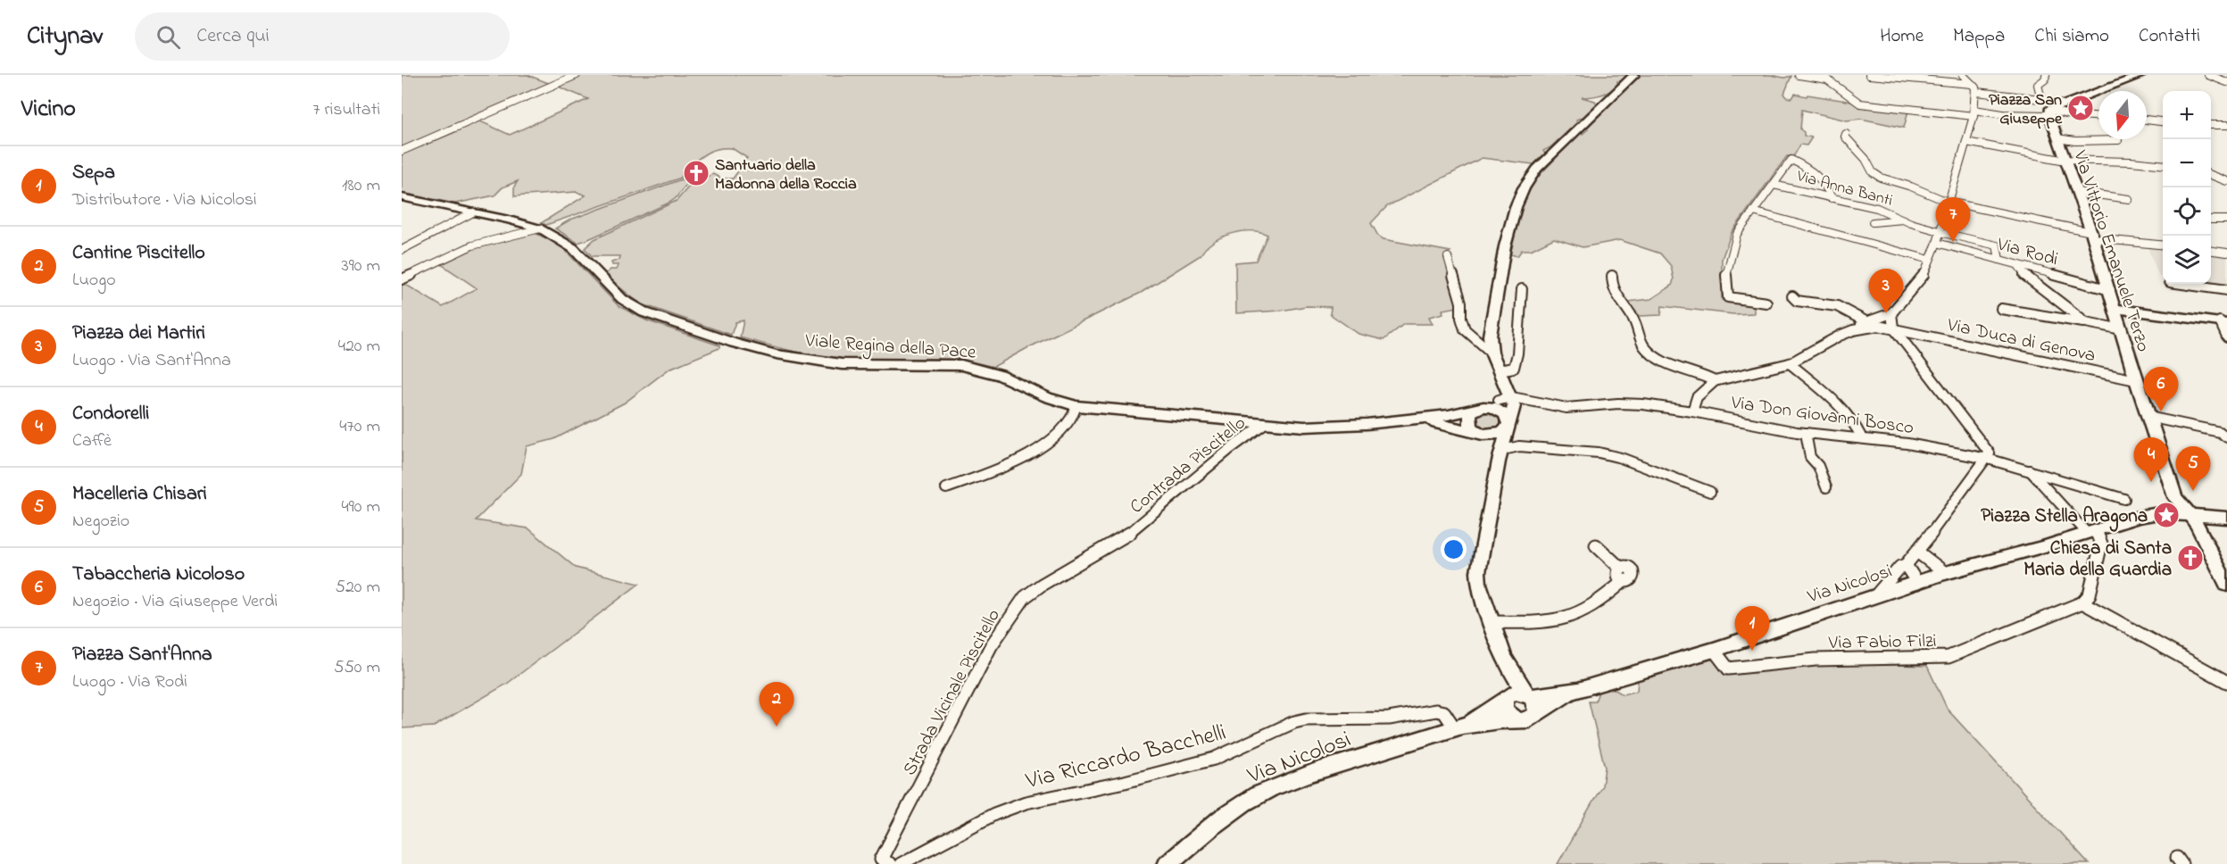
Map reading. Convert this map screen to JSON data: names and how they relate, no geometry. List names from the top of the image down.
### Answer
{
  "streets": {
    "street": [
      "Via Anna Banti",
      "Via Rodi",
      "Via Vittorio Emanuele Terzo",
      "Via Duca di Genova",
      "Viale Regina della Pace",
      "Via Don Giovanni Bosco",
      "Contrada Piscitello",
      "Via Nicolosi",
      "Via Fabio Filzi",
      "Strada Vicinale Piscitello",
      "Via Riccardo Bacchelli"
    ]
  },
  "crossings": [
    ["Via Anna Banti", "Via Rodi"],
    ["Via Rodi", "Via Vittorio Emanuele Terzo"],
    ["Via Vittorio Emanuele Terzo", "Via Duca di Genova"],
    ["Viale Regina della Pace", "Contrada Piscitello"],
    ["Contrada Piscitello", "Strada Vicinale Piscitello"],
    ["Via Nicolosi", "Via Fabio Filzi"],
    ["Via Nicolosi", "Via Riccardo Bacchelli"]
  ],
  "places": {
    "place": ["Piazza San Giuseppe", "Piazza Stella Aragona"],
    "church": ["Santuario della Madonna della Roccia", "Chiesa di Santa Maria della Guardia"]
  },
  "north": "bottom",
  "page": {
    "header": "Citynav",
    "search": "Cerca qui",
    "nav": [
      "Home",
      "Mappa",
      "Chi siamo",
      "Contatti"
    ],
    "heading": ["Vicino", "7 risultati"],
    "map_buttons": ["+", "−"],
    "list": [
      {
        "mark": "1",
        "name": "Sepa",
        "note": "Distributore · Via Nicolosi",
        "value": "180 m"
      },
      {
        "mark": "2",
        "name": "Cantine Piscitello",
        "note": "Luogo",
        "value": "390 m"
      },
      {
        "mark": "3",
        "name": "Piazza dei Martiri",
        "note": "Luogo · Via Sant'Anna",
        "value": "420 m"
      },
      {
        "mark": "4",
        "name": "Condorelli",
        "note": "Caffè",
        "value": "470 m"
      },
      {
        "mark": "5",
        "name": "Macelleria Chisari",
        "note": "Negozio",
        "value": "490 m"
      },
      {
        "mark": "6",
        "name": "Tabaccheria Nicoloso",
        "note": "Negozio · Via Giuseppe Verdi",
        "value": "520 m"
      },
      {
        "mark": "7",
        "name": "Piazza Sant'Anna",
        "note": "Luogo · Via Rodi",
        "value": "550 m"
      }
    ],
    "pins": [
      "7",
      "3",
      "6",
      "4",
      "5",
      "1",
      "2"
    ]
  }
}
